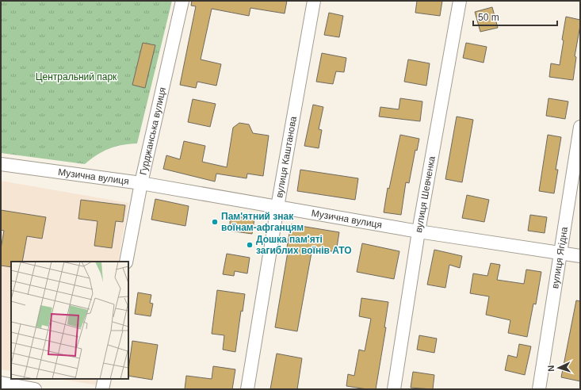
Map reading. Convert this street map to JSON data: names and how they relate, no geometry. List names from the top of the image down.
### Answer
{
  "streets": {
    "street": [
      "Гурджанська вулиця",
      "вулиця Каштанова",
      "Музична вулиця",
      "вулиця Шевченка",
      "вулиця Ягідна"
    ]
  },
  "crossings": [
    ["Гурджанська вулиця", "Музична вулиця"],
    ["вулиця Каштанова", "Музична вулиця"],
    ["Музична вулиця", "вулиця Шевченка"],
    ["Музична вулиця", "вулиця Ягідна"]
  ],
  "parks": ["Центральний парк"],
  "places": ["Пам'ятний знак воїнам-афганцям", "Дошка пам'яті загиблих воїнів АТО"],
  "scale_bar": "50 m",
  "north": "left"
}
